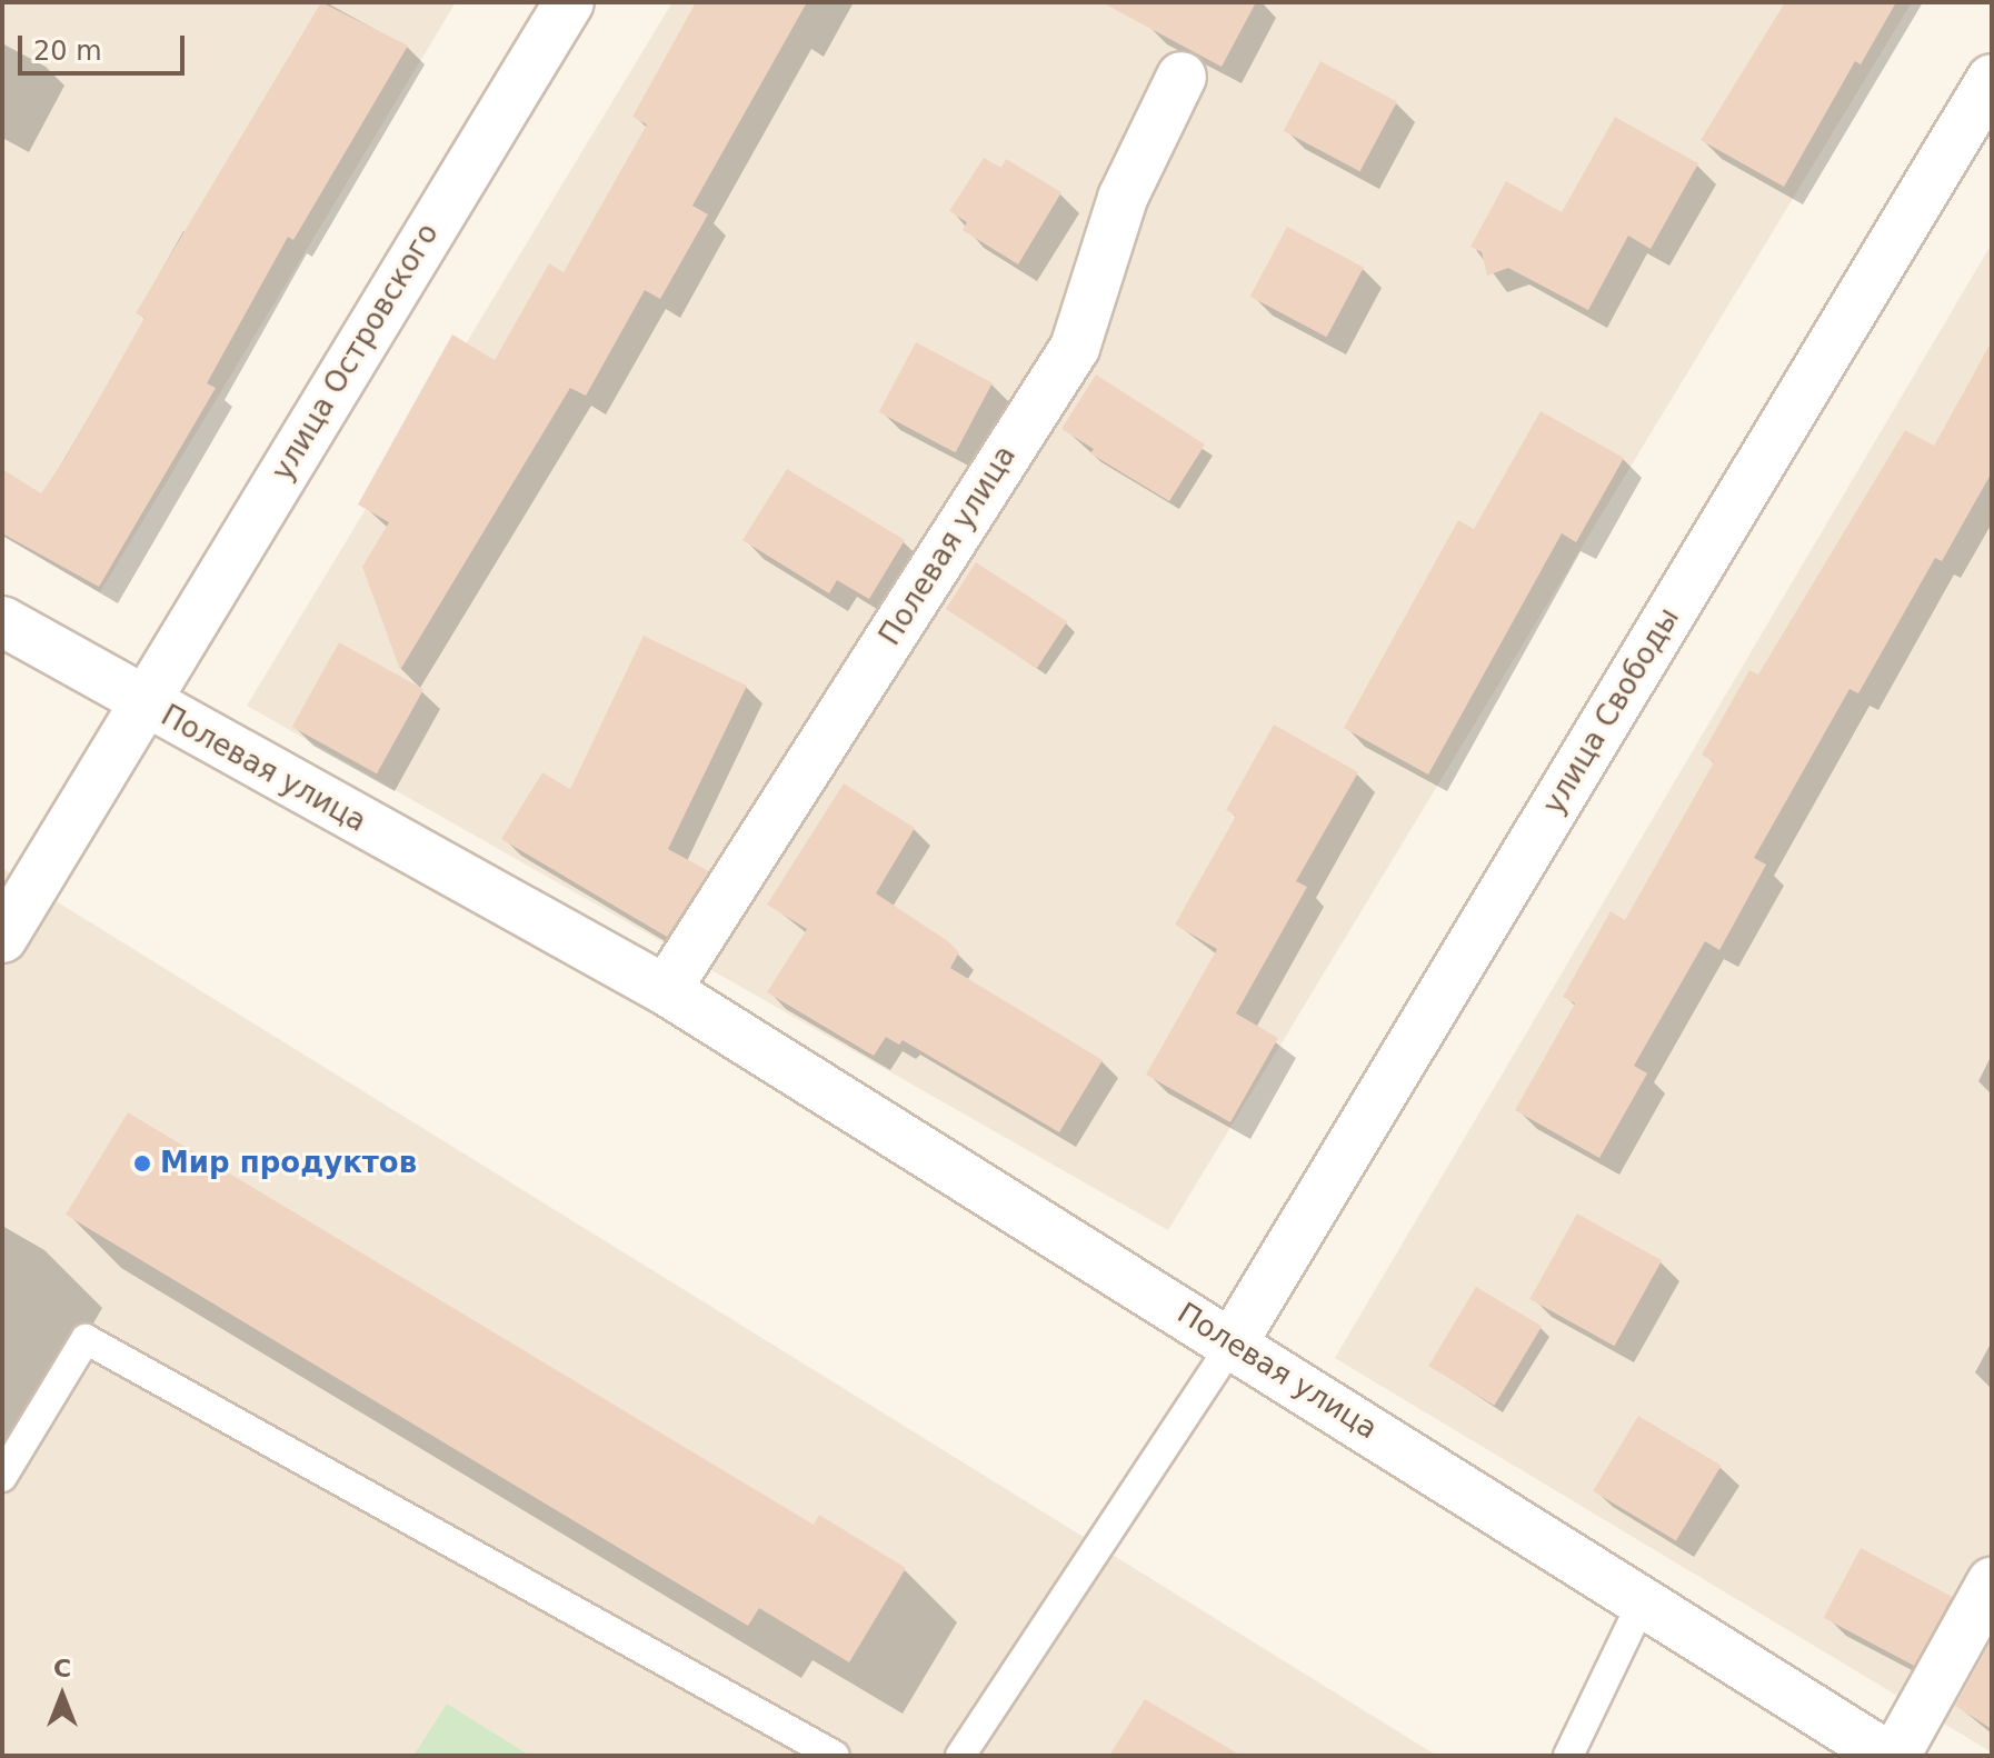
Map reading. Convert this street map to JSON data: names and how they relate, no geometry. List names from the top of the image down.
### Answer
{
  "streets": {
    "street": ["улица Островского", "Полевая улица", "улица Свободы"]
  },
  "crossings": [
    ["улица Островского", "Полевая улица"],
    ["Полевая улица", "улица Свободы"]
  ],
  "places": ["Мир продуктов"],
  "scale_bar": "20 m",
  "north": "top"
}
